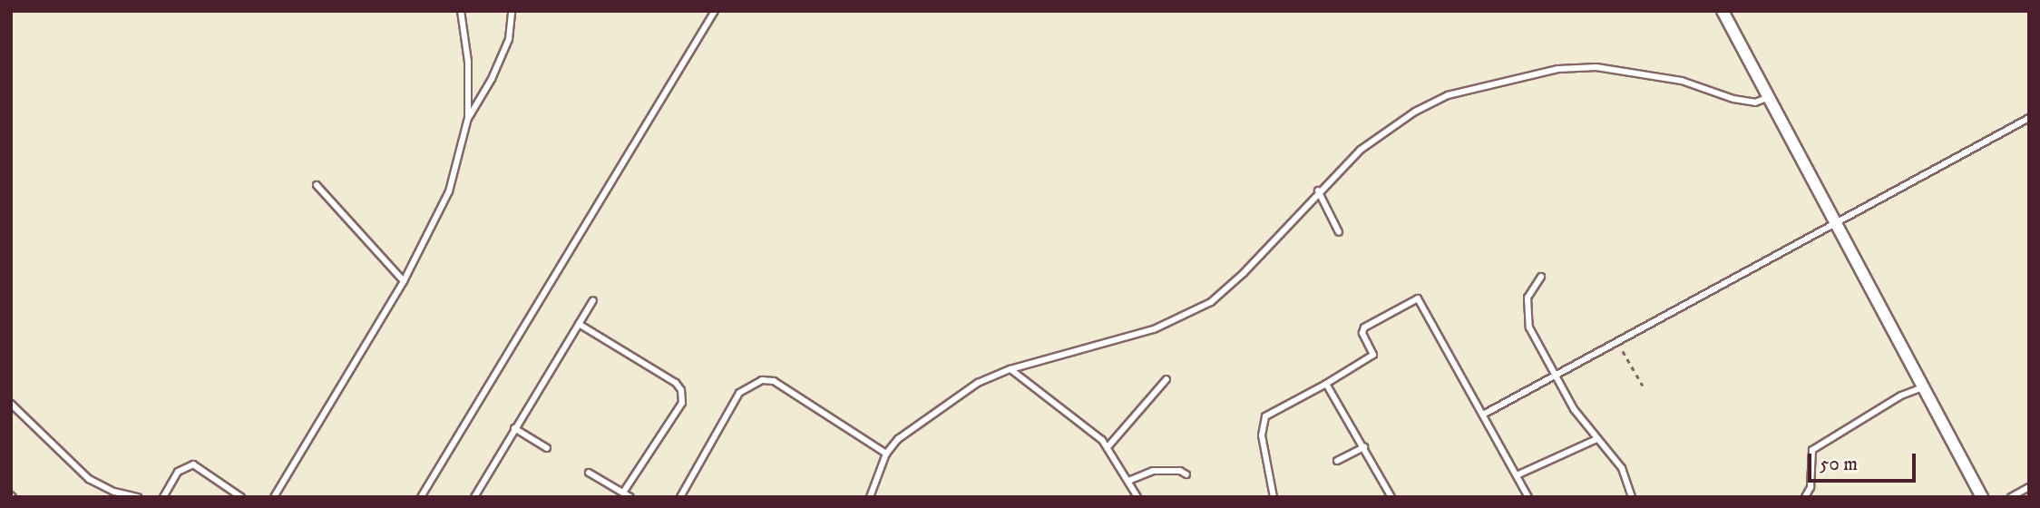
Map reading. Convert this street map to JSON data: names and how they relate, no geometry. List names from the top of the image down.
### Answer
{
  "scale_bar": "50 m"
}
